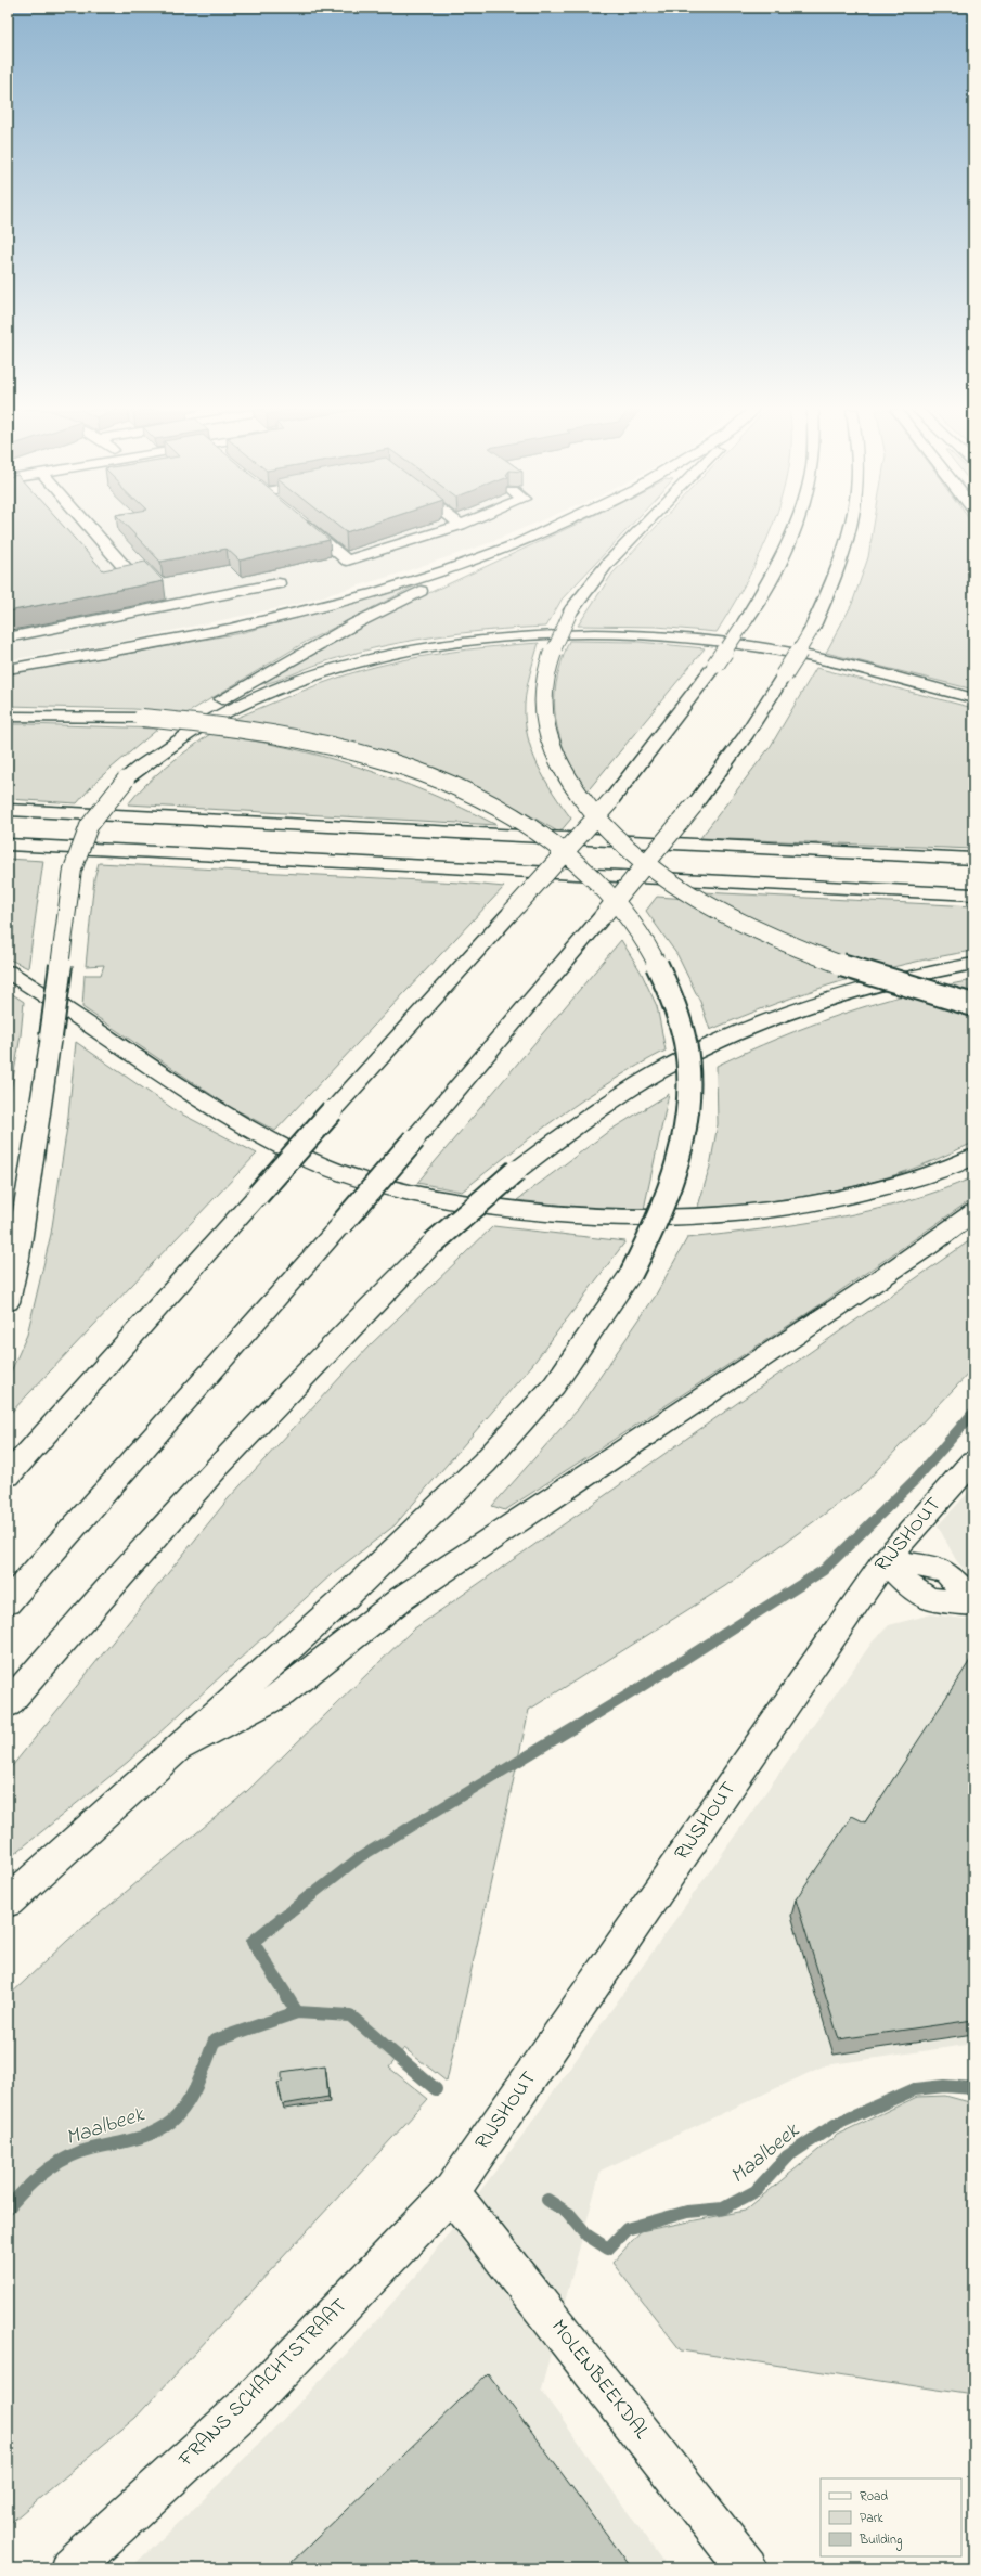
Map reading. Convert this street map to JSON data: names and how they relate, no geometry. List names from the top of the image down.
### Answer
{
  "streets": {
    "main road": ["RIJSHOUT", "MOLENBEEKDAL", "FRANS SCHACHTSTRAAT"]
  },
  "crossings": [
    ["RIJSHOUT", "MOLENBEEKDAL"],
    ["RIJSHOUT", "FRANS SCHACHTSTRAAT"],
    ["MOLENBEEKDAL", "FRANS SCHACHTSTRAAT"]
  ],
  "water": ["Maalbeek"],
  "legend": ["Road", "Park", "Building"]
}
